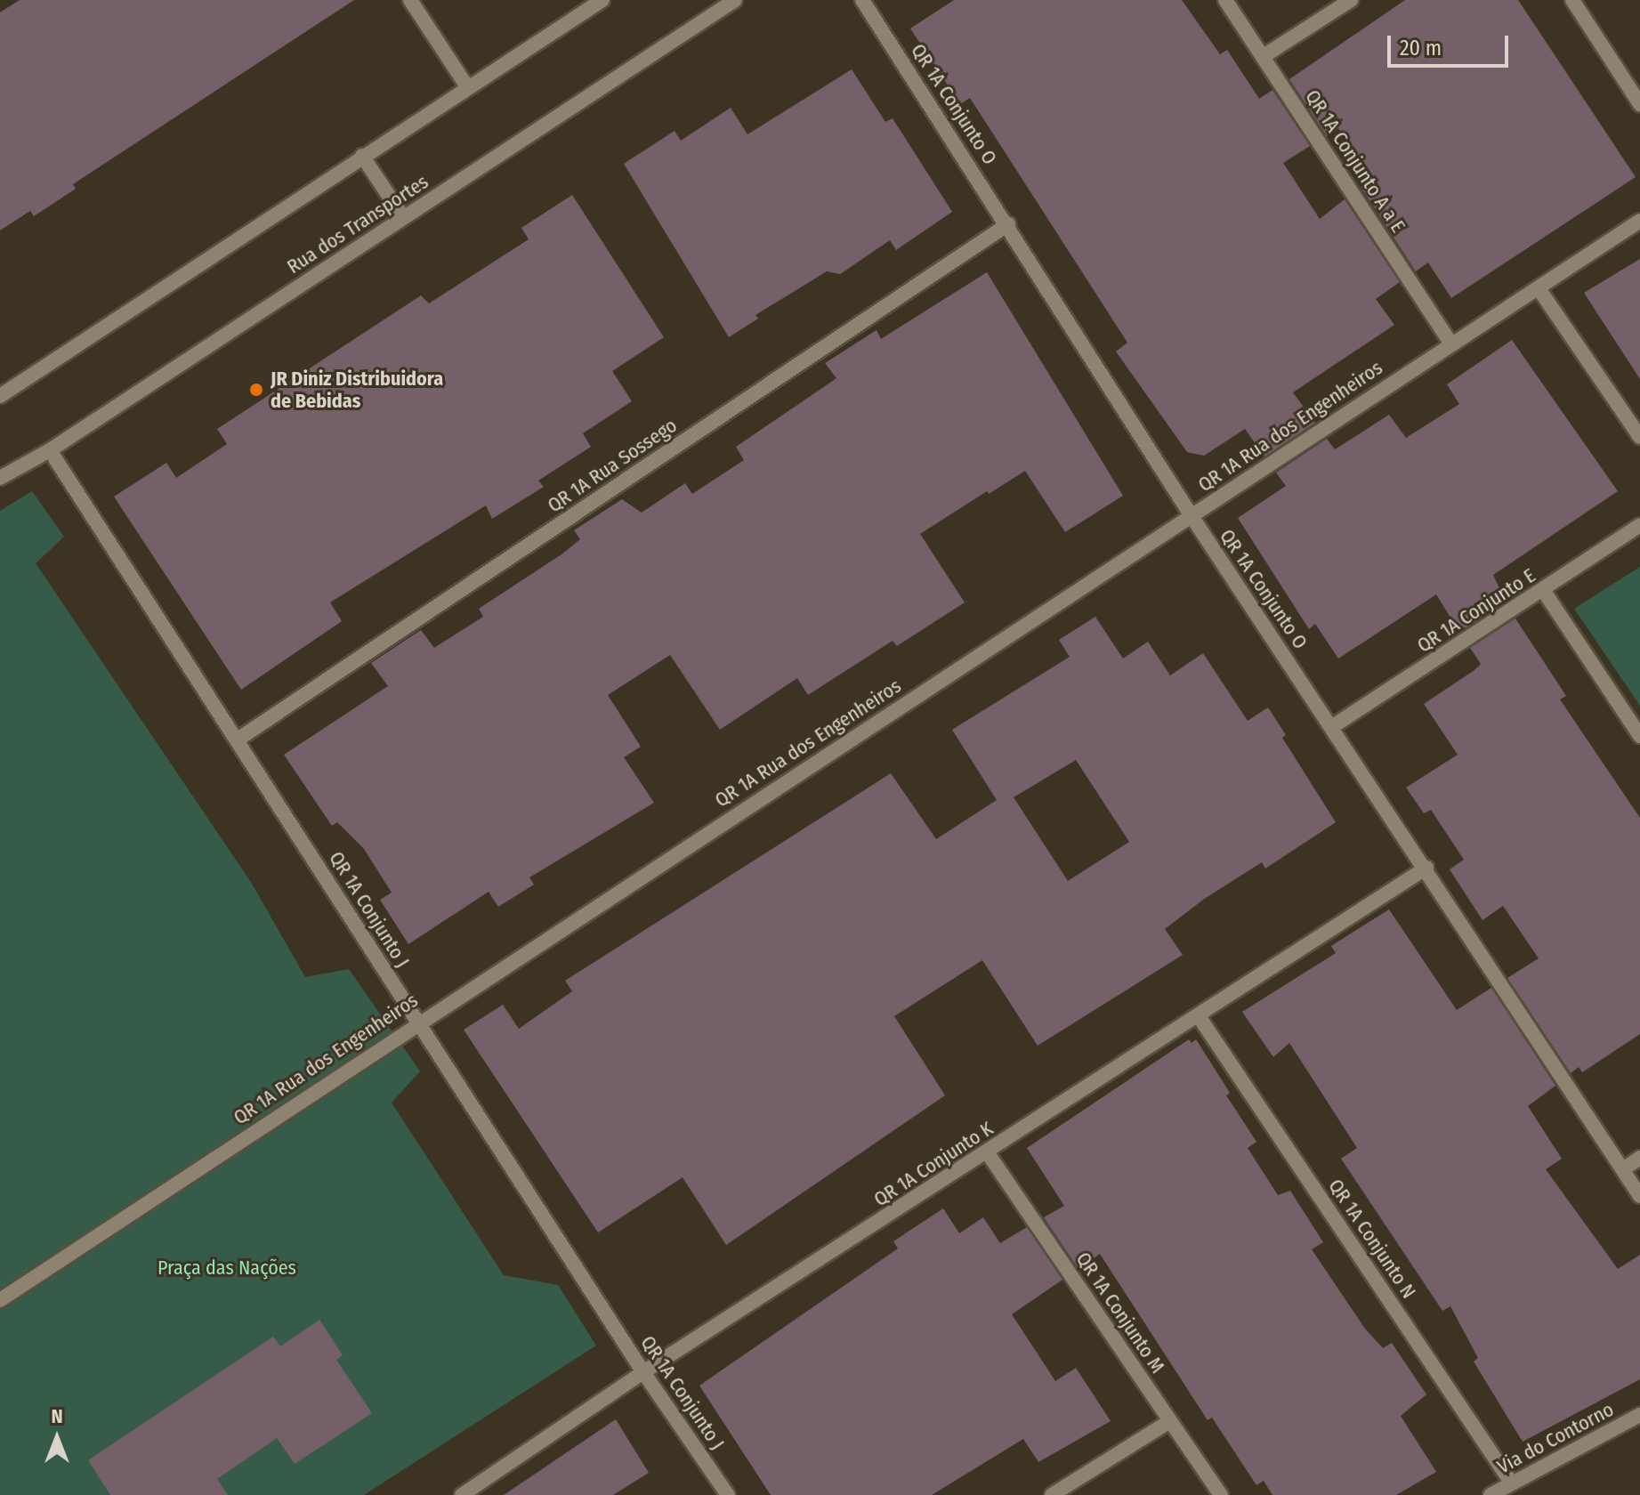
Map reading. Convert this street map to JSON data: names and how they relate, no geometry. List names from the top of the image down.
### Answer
{
  "streets": {
    "street": [
      "QR 1A Conjunto O",
      "QR 1A Conjunto A a E",
      "Rua dos Transportes",
      "QR 1A Rua dos Engenheiros",
      "QR 1A Rua Sossego",
      "QR 1A Conjunto E",
      "QR 1A Conjunto J",
      "QR 1A Conjunto K",
      "QR 1A Conjunto N",
      "QR 1A Conjunto M",
      "Via do Contorno"
    ]
  },
  "crossings": [
    ["QR 1A Conjunto O", "QR 1A Rua dos Engenheiros"],
    ["QR 1A Conjunto O", "QR 1A Rua Sossego"],
    ["QR 1A Conjunto O", "QR 1A Conjunto E"],
    ["QR 1A Conjunto O", "QR 1A Conjunto K"],
    ["QR 1A Conjunto A a E", "QR 1A Rua dos Engenheiros"],
    ["Rua dos Transportes", "QR 1A Conjunto J"],
    ["QR 1A Rua dos Engenheiros", "QR 1A Conjunto J"],
    ["QR 1A Rua Sossego", "QR 1A Conjunto J"],
    ["QR 1A Conjunto J", "QR 1A Conjunto K"],
    ["QR 1A Conjunto K", "QR 1A Conjunto N"],
    ["QR 1A Conjunto K", "QR 1A Conjunto M"],
    ["QR 1A Conjunto N", "Via do Contorno"]
  ],
  "parks": ["Praça das Nações"],
  "places": ["JR Diniz Distribuidora de Bebidas"],
  "scale_bar": "20 m",
  "north": "top"
}
